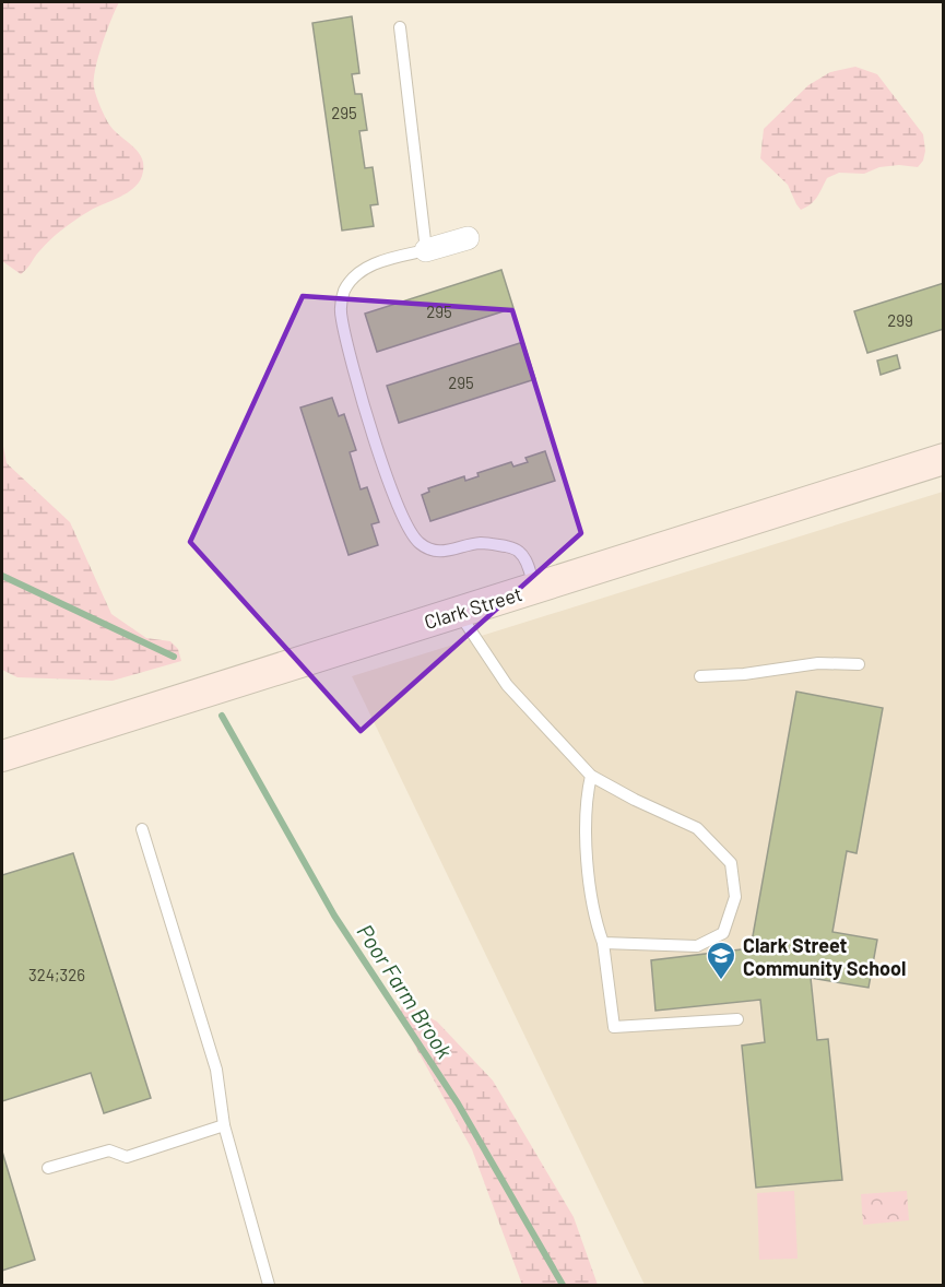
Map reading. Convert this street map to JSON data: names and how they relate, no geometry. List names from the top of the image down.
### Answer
{
  "streets": {
    "street": ["Clark Street"]
  },
  "water": ["Poor Farm Brook"],
  "places": {
    "school or university": ["Clark Street Community School"]
  },
  "house_numbers": [
    "295",
    "295",
    "299",
    "295",
    "324;326"
  ]
}
